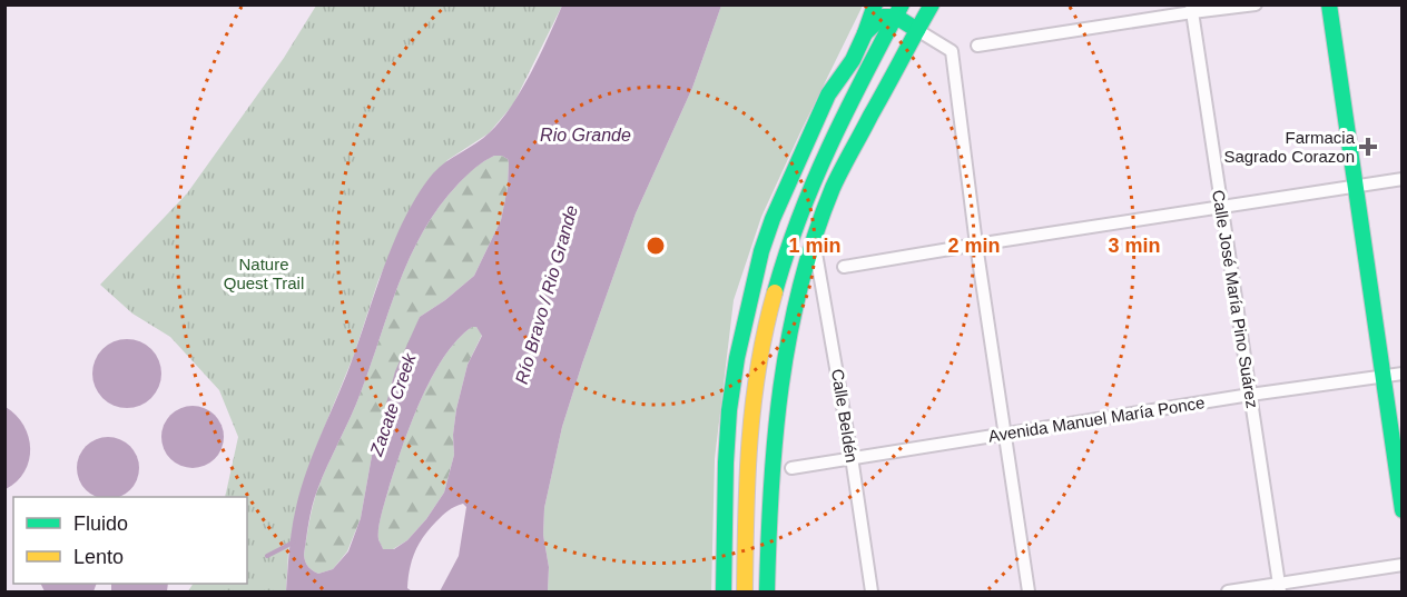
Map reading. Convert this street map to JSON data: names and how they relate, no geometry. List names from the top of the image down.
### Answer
{
  "streets": {
    "street": ["Calle José María Pino Suárez", "Calle Beldén", "Avenida Manuel María Ponce"]
  },
  "crossings": [
    ["Calle José María Pino Suárez", "Avenida Manuel María Ponce"],
    ["Calle Beldén", "Avenida Manuel María Ponce"]
  ],
  "water": ["Rio Grande", "Río Bravo / Rio Grande", "Zacate Creek"],
  "parks": ["Nature Quest Trail"],
  "places": {
    "health": ["Farmacia Sagrado Corazon"]
  },
  "legend": ["Fluido", "Lento"],
  "rings": ["1 min", "2 min", "3 min"]
}
